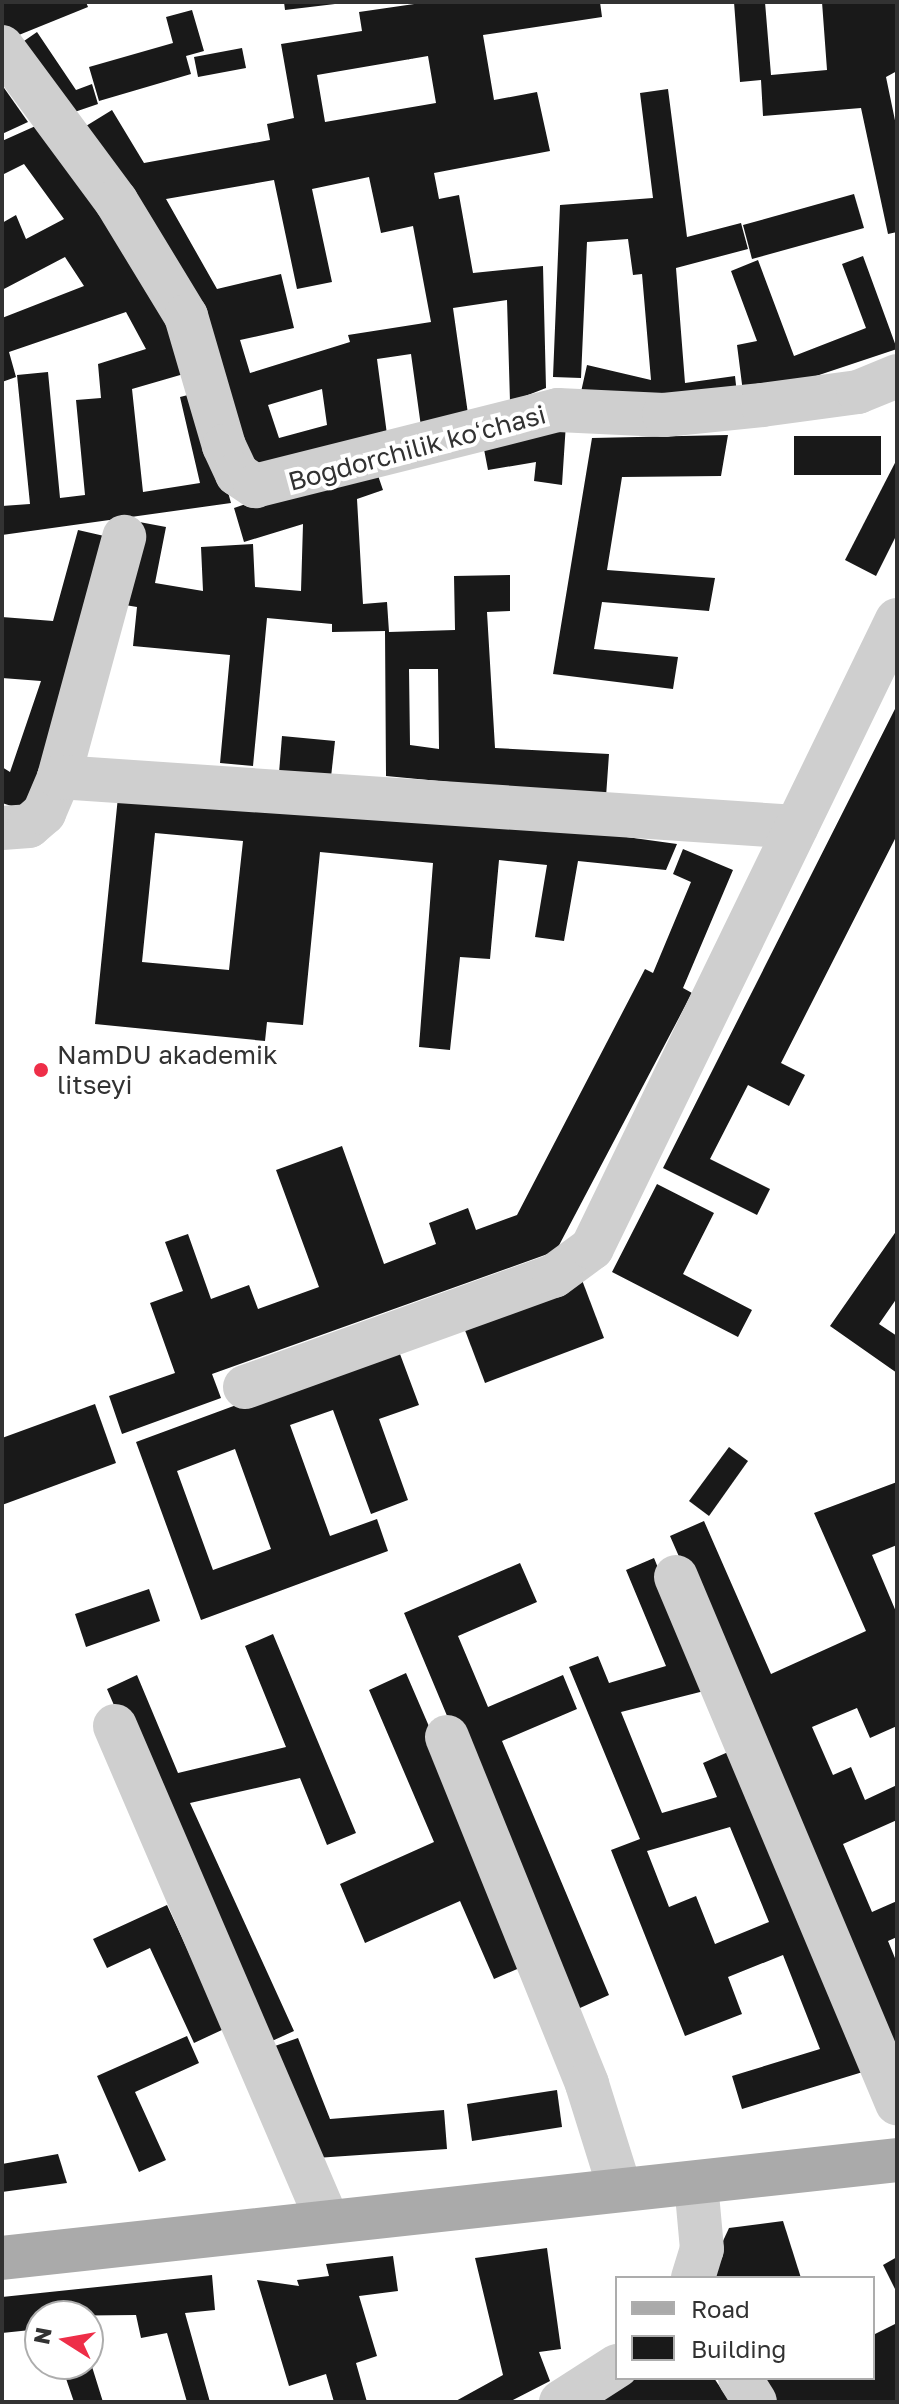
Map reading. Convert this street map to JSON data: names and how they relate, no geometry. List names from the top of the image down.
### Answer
{
  "streets": {
    "street": ["Bogdorchilik koʻchasi"]
  },
  "places": ["NamDU akademik litseyi"],
  "legend": ["Road", "Building"],
  "north": "left"
}
